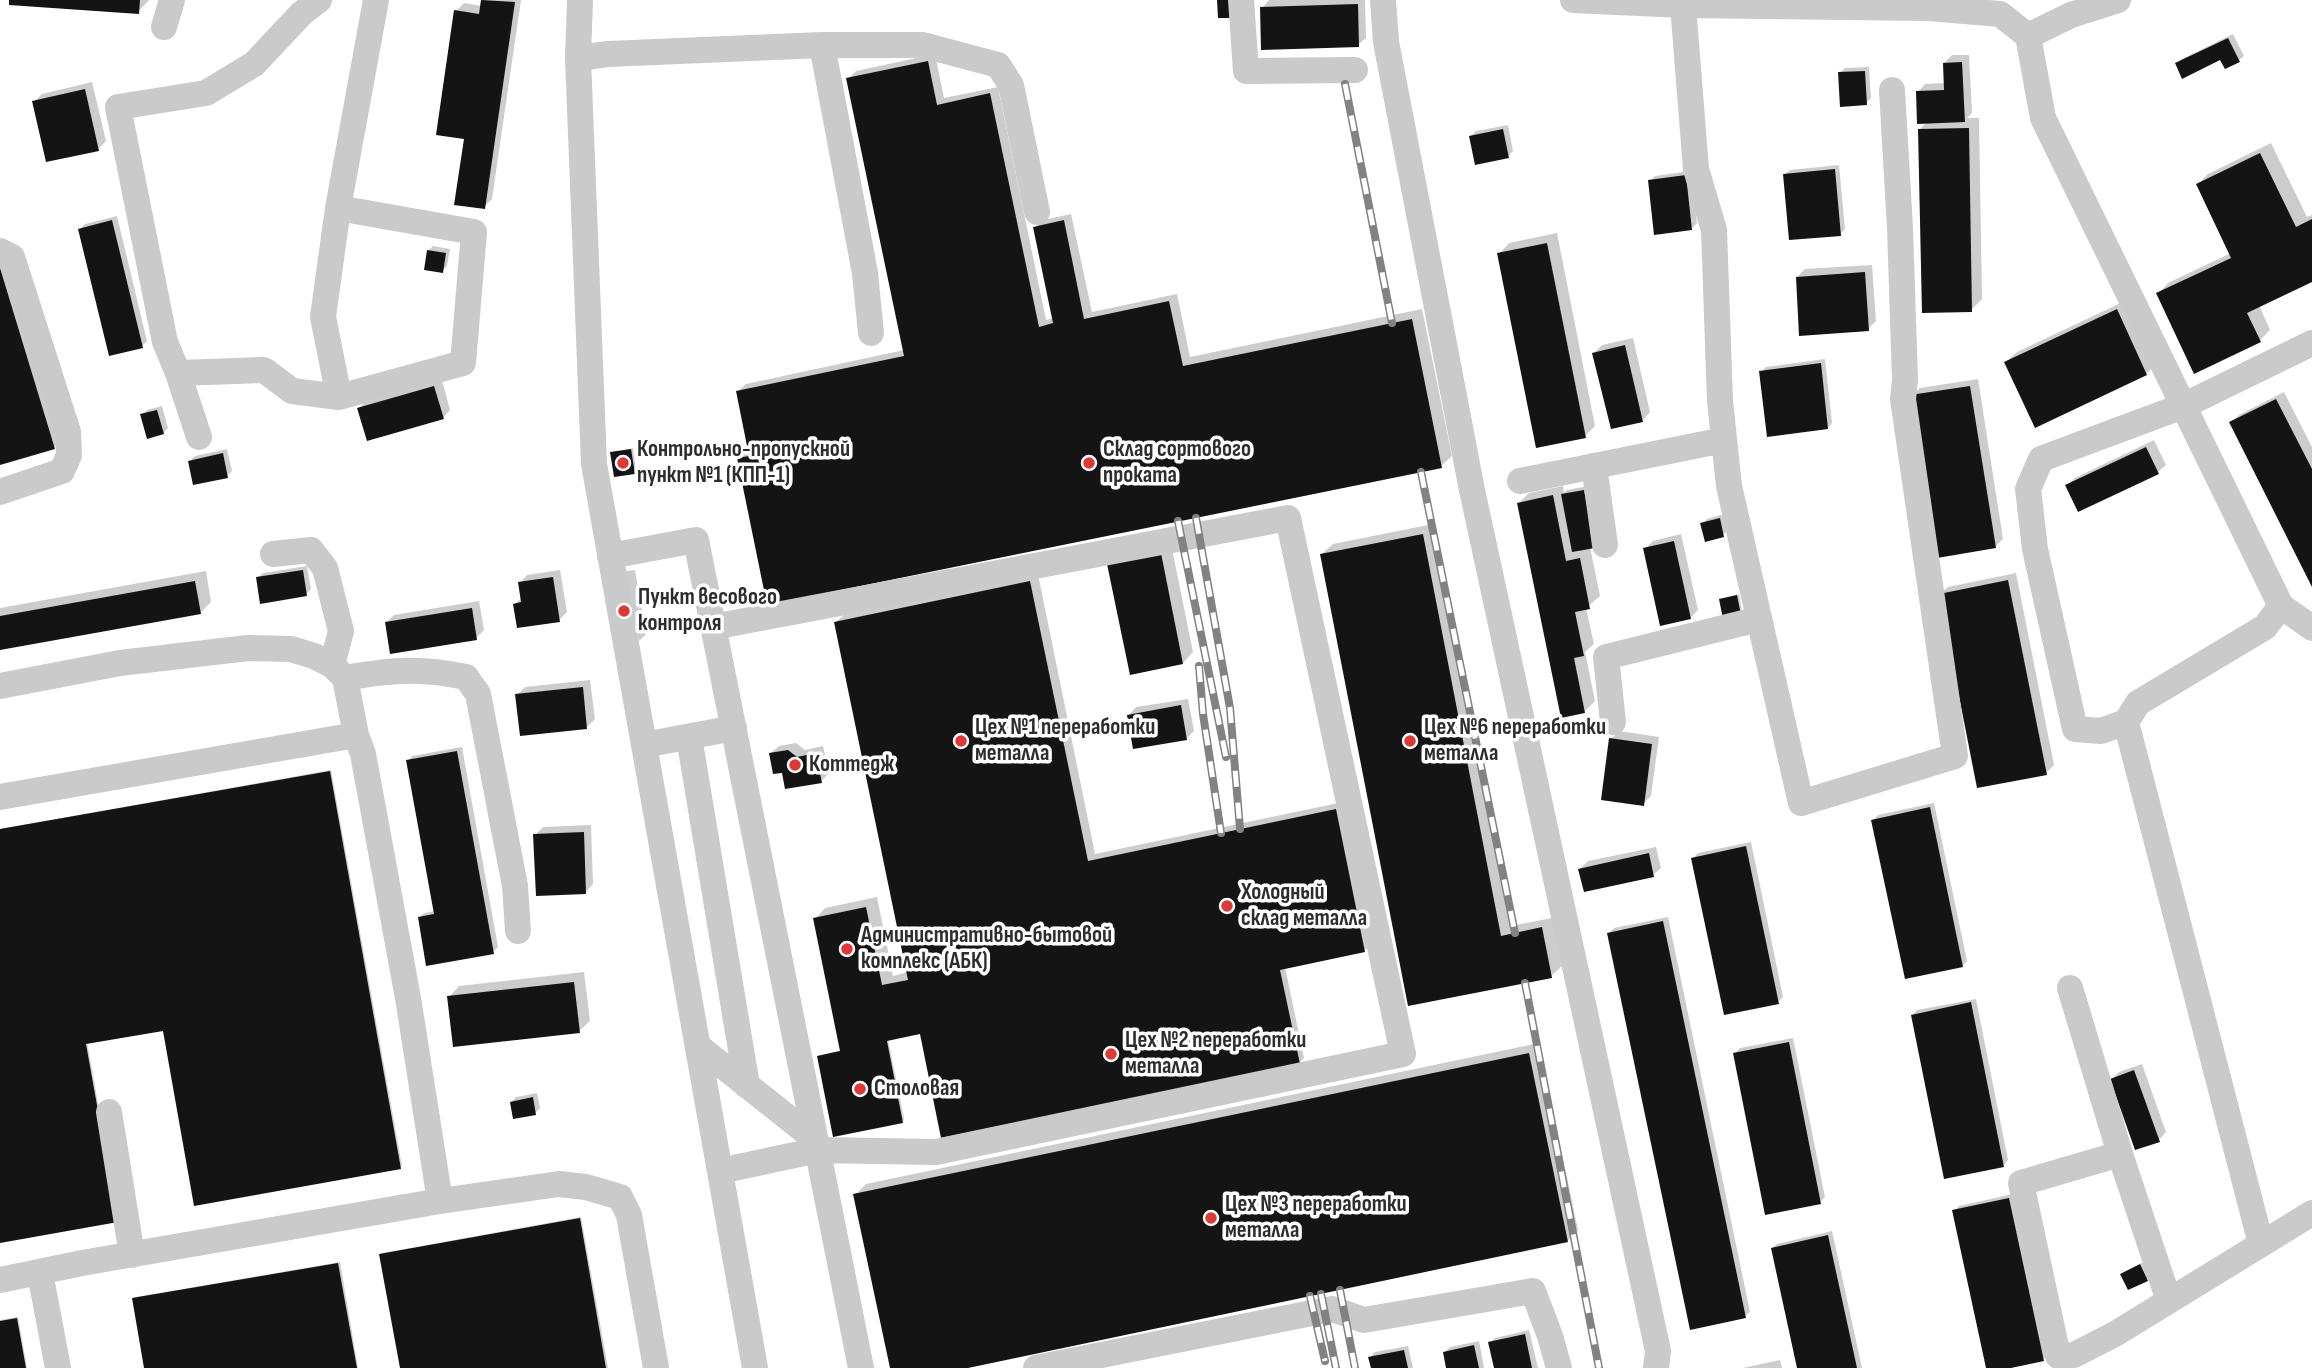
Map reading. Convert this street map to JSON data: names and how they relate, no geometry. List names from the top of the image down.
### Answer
{
  "places": [
    "Контрольно-пропускной пункт №1 (КПП-1)",
    "Склад сортового проката",
    "Пункт весового контроля",
    "Цех №1 переработки металла",
    "Цех №6 переработки металла",
    "Коттедж",
    "Холодный склад металла",
    "Административно-бытовой комплекс (АБК)",
    "Цех №2 переработки металла",
    "Столовая",
    "Цех №3 переработки металла"
  ]
}
